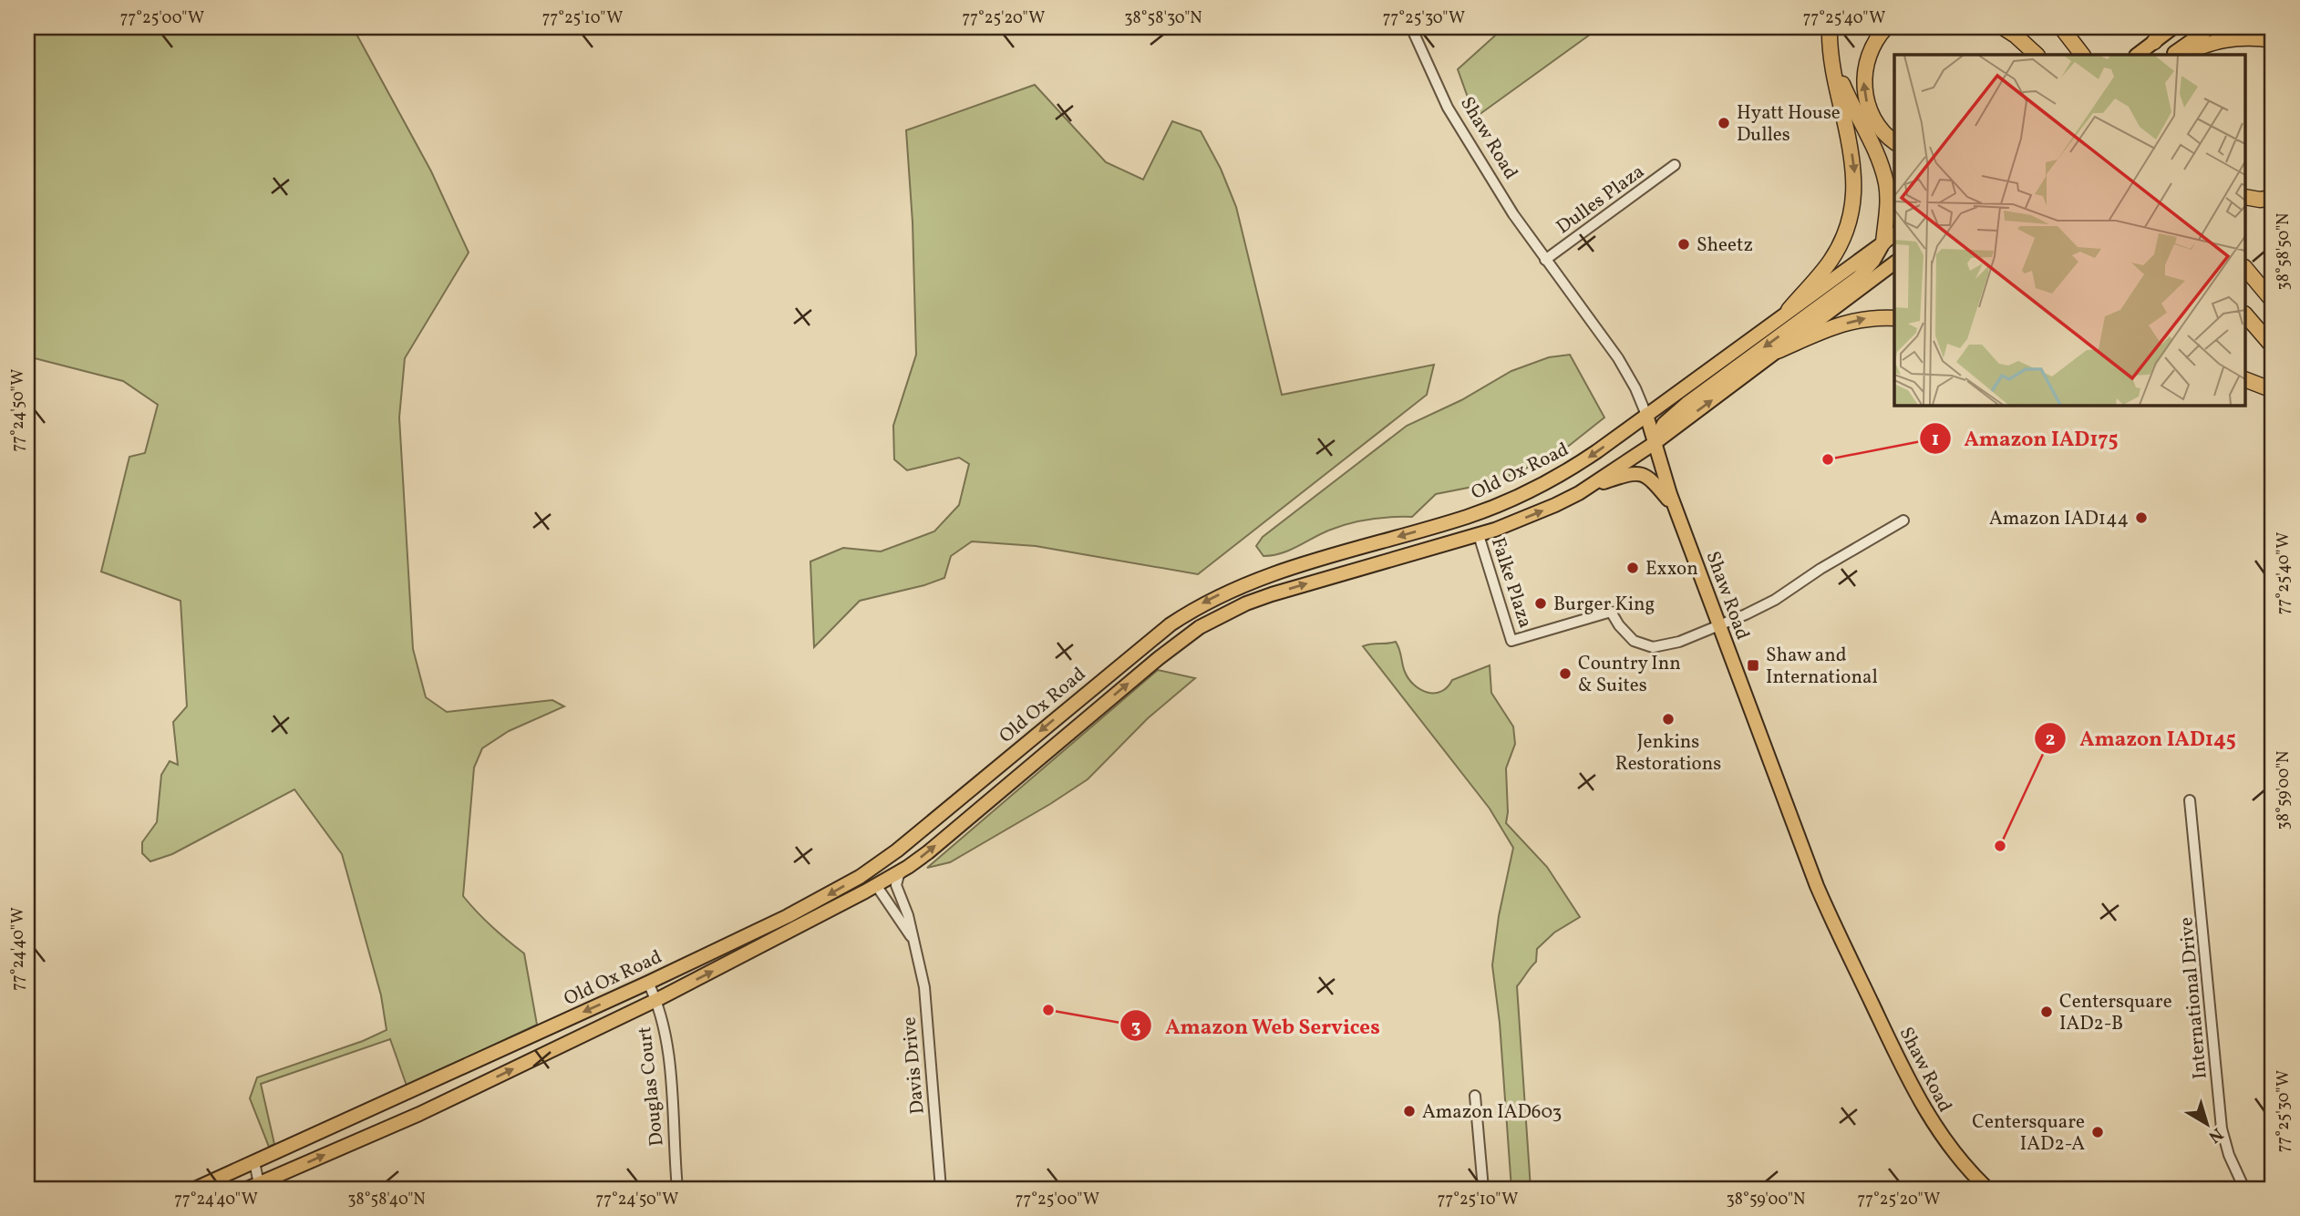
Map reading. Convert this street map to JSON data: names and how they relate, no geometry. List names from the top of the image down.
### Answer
{
  "streets": {
    "main road": ["Shaw Road", "Old Ox Road"],
    "street": [
      "Dulles Plaza",
      "Falke Plaza",
      "International Drive",
      "Davis Drive",
      "Douglas Court"
    ]
  },
  "crossings": [
    ["Shaw Road", "Dulles Plaza"],
    ["Shaw Road", "Old Ox Road"],
    ["Shaw Road", "Falke Plaza"],
    ["Old Ox Road", "Falke Plaza"],
    ["Old Ox Road", "Davis Drive"],
    ["Old Ox Road", "Douglas Court"]
  ],
  "places": {
    "other": [
      "Hyatt House Dulles",
      "Sheetz",
      "Amazon IAD175",
      "Amazon IAD144",
      "Exxon",
      "Burger King",
      "Country Inn & Suites",
      "Jenkins Restorations",
      "Amazon IAD145",
      "Amazon Web Services",
      "Centersquare IAD2-B",
      "Amazon IAD603",
      "Centersquare IAD2-A"
    ],
    "transit": ["Shaw and International"]
  },
  "north": "bottom right",
  "coordinates": [
    "77°25'00\"W",
    "77°25'10\"W",
    "77°25'20\"W",
    "38°58'30\"N",
    "77°25'30\"W",
    "77°25'40\"W",
    "38°58'50\"N",
    "77°24'50\"W",
    "38°59'00\"N",
    "77°24'40\"W",
    "38°58'40\"N"
  ]
}
